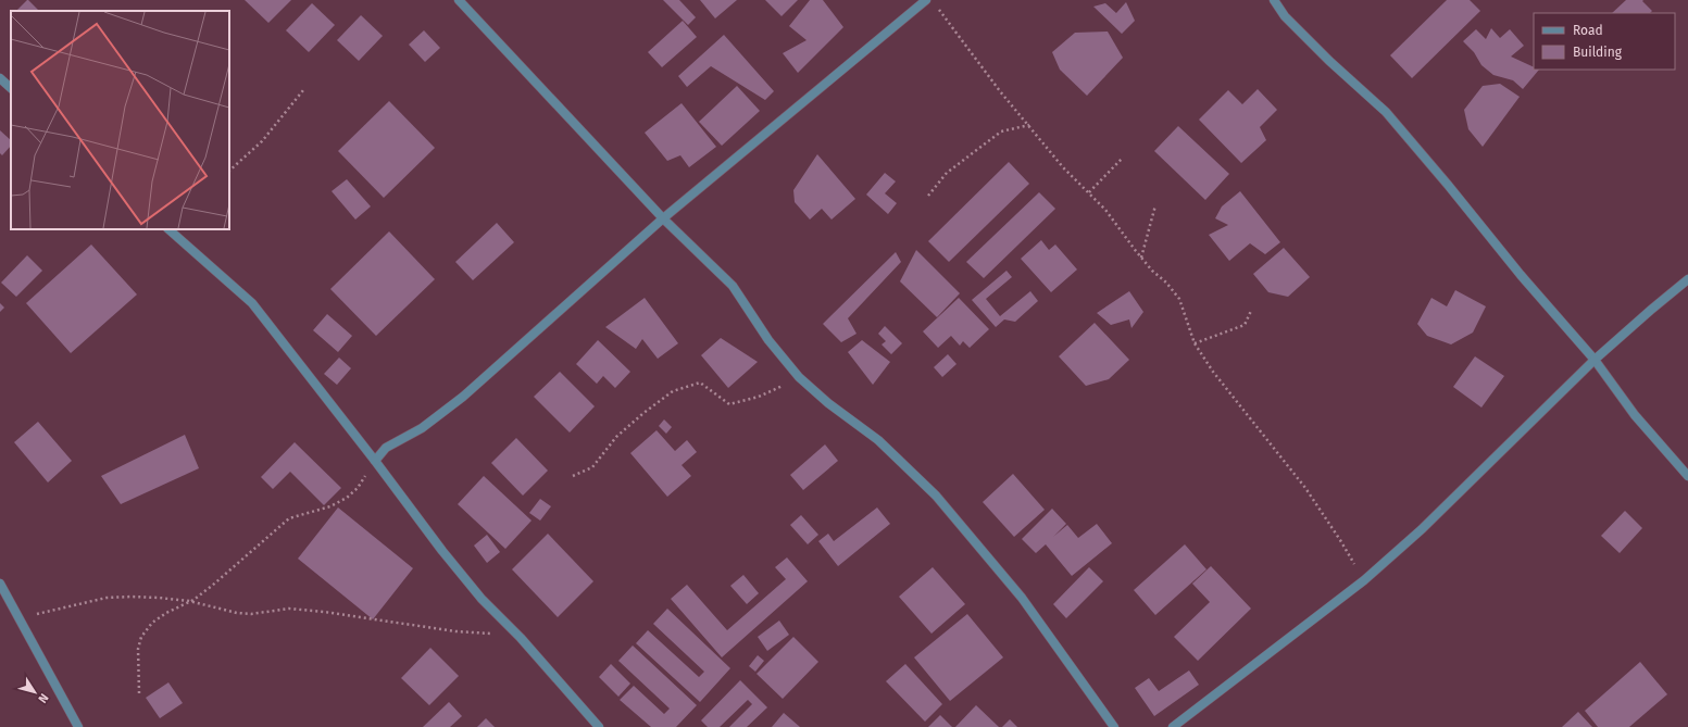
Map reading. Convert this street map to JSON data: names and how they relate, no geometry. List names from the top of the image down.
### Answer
{
  "legend": ["Road", "Building"],
  "north": "bottom right"
}
